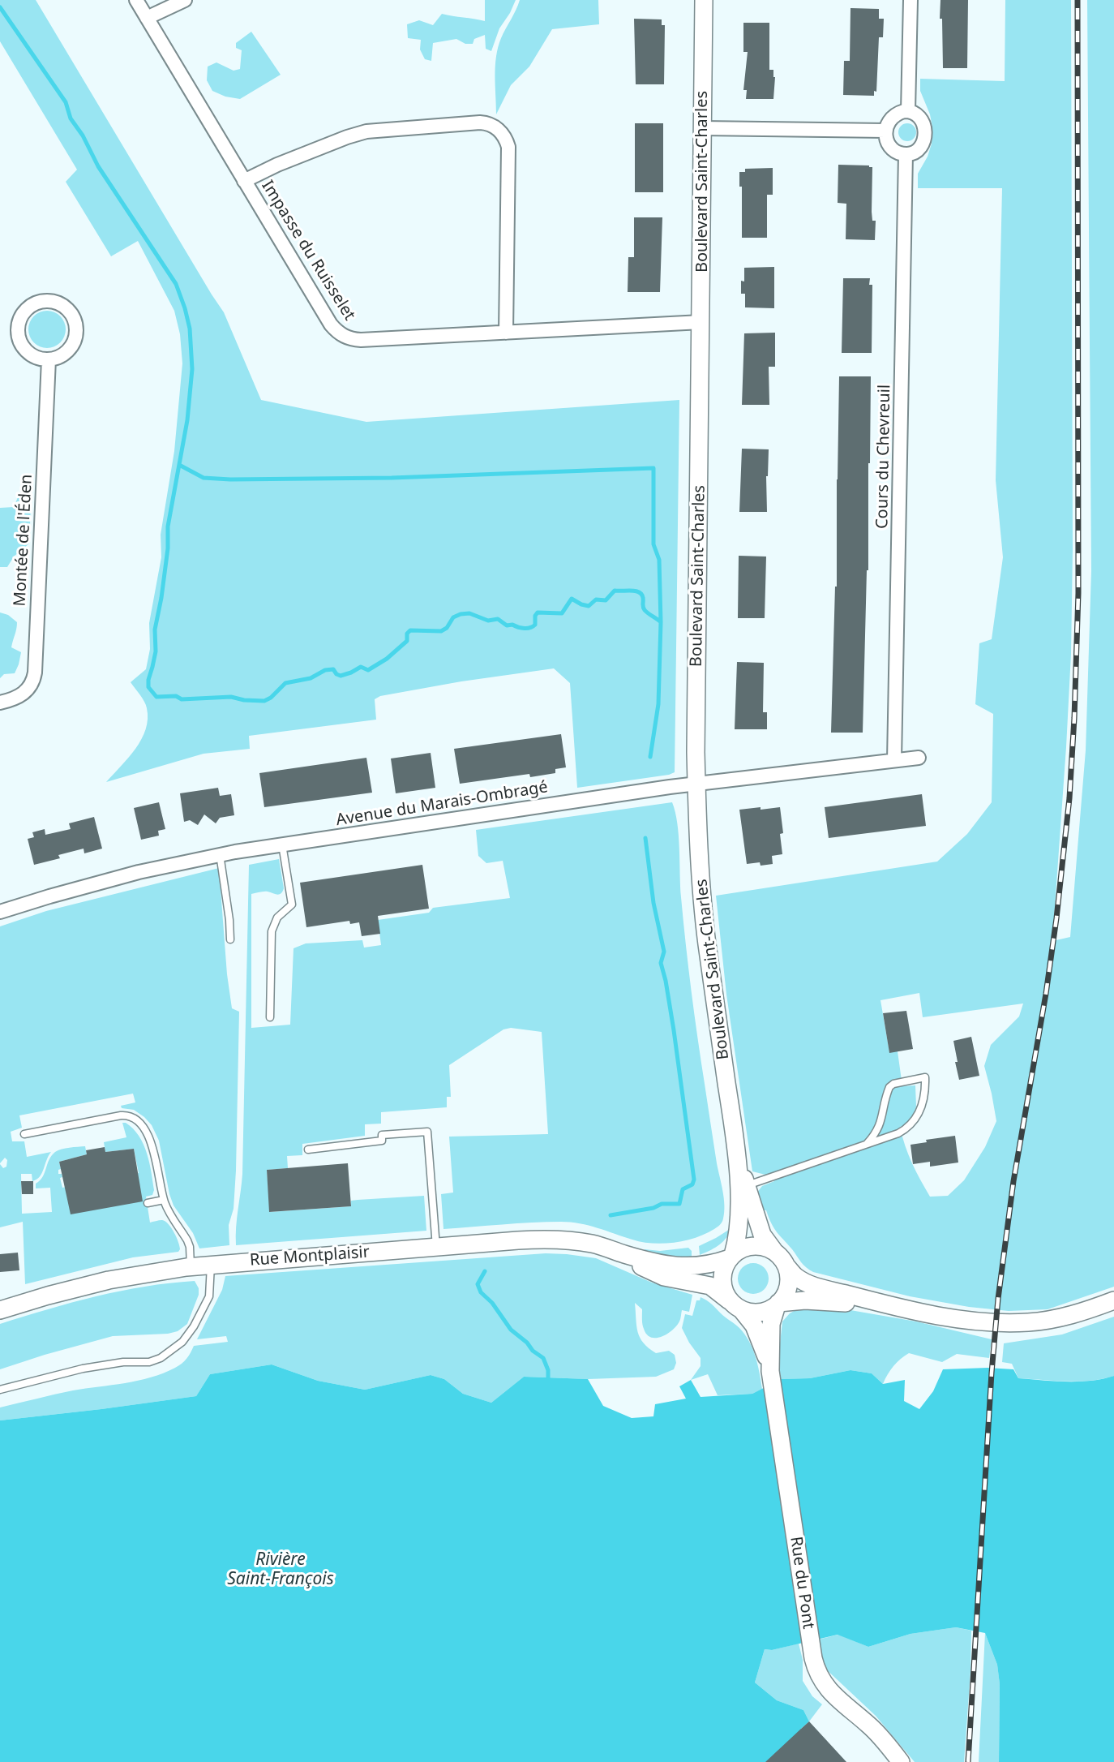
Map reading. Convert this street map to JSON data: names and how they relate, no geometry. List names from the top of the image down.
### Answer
{
  "streets": {
    "street": [
      "Boulevard Saint-Charles",
      "Impasse du Ruisselet",
      "Cours du Chevreuil",
      "Montée de l'Éden",
      "Avenue du Marais-Ombragé",
      "Rue Montplaisir",
      "Rue du Pont"
    ]
  },
  "crossings": [
    ["Boulevard Saint-Charles", "Impasse du Ruisselet"],
    ["Boulevard Saint-Charles", "Avenue du Marais-Ombragé"],
    ["Boulevard Saint-Charles", "Rue Montplaisir"],
    ["Cours du Chevreuil", "Avenue du Marais-Ombragé"]
  ],
  "water": ["Rivière Saint-François"]
}
